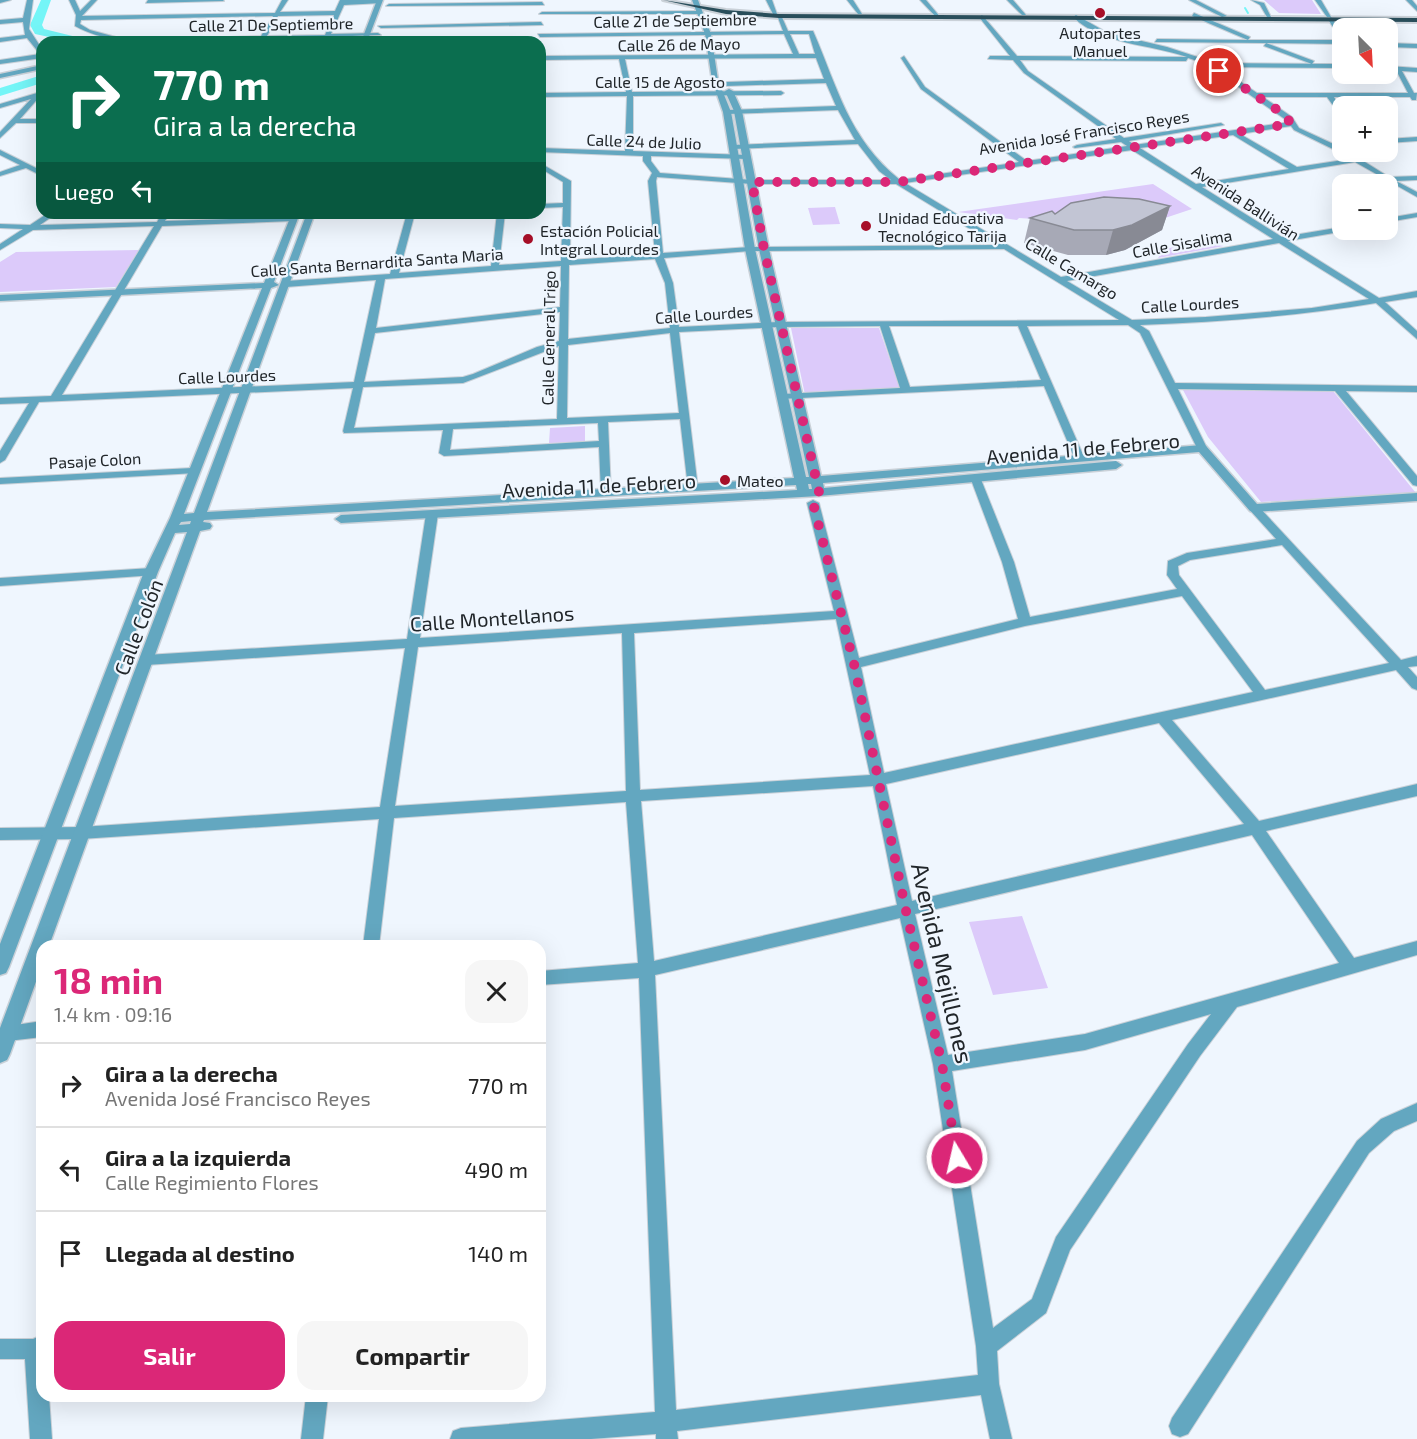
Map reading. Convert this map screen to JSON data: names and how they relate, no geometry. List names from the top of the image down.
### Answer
{
  "streets": {
    "street": [
      "Calle 21 de Septiembre",
      "Calle 21 De Septiembre",
      "Calle 26 de Mayo",
      "Calle 15 de Agosto",
      "Avenida José Francisco Reyes",
      "Calle 24 de Julio",
      "Avenida Ballivián",
      "Calle Sisalima",
      "Calle Santa Bernardita Santa Maria",
      "Calle Camargo",
      "Calle Lourdes",
      "Calle General Trigo",
      "Avenida 11 de Febrero",
      "Pasaje Colon",
      "Calle Montellanos",
      "Calle Colón",
      "Avenida Mejillones"
    ]
  },
  "crossings": [
    ["Calle 21 de Septiembre", "Calle Camargo"],
    ["Calle 21 de Septiembre", "Avenida Mejillones"],
    ["Calle 26 de Mayo", "Calle Camargo"],
    ["Calle 26 de Mayo", "Avenida Mejillones"],
    ["Calle 15 de Agosto", "Avenida Mejillones"],
    ["Avenida José Francisco Reyes", "Avenida Ballivián"],
    ["Avenida José Francisco Reyes", "Calle Camargo"],
    ["Avenida José Francisco Reyes", "Avenida Mejillones"],
    ["Calle 24 de Julio", "Avenida Mejillones"],
    ["Avenida Ballivián", "Calle Sisalima"],
    ["Avenida Ballivián", "Calle Lourdes"],
    ["Calle Sisalima", "Calle Camargo"],
    ["Calle Santa Bernardita Santa Maria", "Calle Camargo"],
    ["Calle Santa Bernardita Santa Maria", "Calle General Trigo"],
    ["Calle Santa Bernardita Santa Maria", "Calle Colón"],
    ["Calle Santa Bernardita Santa Maria", "Avenida Mejillones"],
    ["Calle Camargo", "Calle Lourdes"],
    ["Calle Camargo", "Avenida 11 de Febrero"],
    ["Calle Lourdes", "Calle General Trigo"],
    ["Calle Lourdes", "Calle Colón"],
    ["Calle Lourdes", "Avenida Mejillones"],
    ["Avenida 11 de Febrero", "Avenida Mejillones"],
    ["Pasaje Colon", "Calle Colón"],
    ["Calle Montellanos", "Calle Colón"],
    ["Calle Montellanos", "Avenida Mejillones"]
  ],
  "places": [
    "Autopartes Manuel",
    "Unidad Educativa Tecnológico Tarija",
    "Estación Policial Integral Lourdes",
    "Mateo"
  ],
  "north": "bottom right",
  "page": {
    "map_buttons": ["+", "−"],
    "turn": ["770 m", "Gira a la derecha"],
    "then": "Luego",
    "heading": ["18 min", "1.4 km · 09:16"],
    "list": [
      {
        "name": "Gira a la derecha",
        "note": "Avenida José Francisco Reyes",
        "value": "770 m"
      },
      {
        "name": "Gira a la izquierda",
        "note": "Calle Regimiento Flores",
        "value": "490 m"
      },
      {
        "name": "Llegada al destino",
        "value": "140 m"
      }
    ],
    "buttons": ["Salir", "Compartir"]
  }
}
